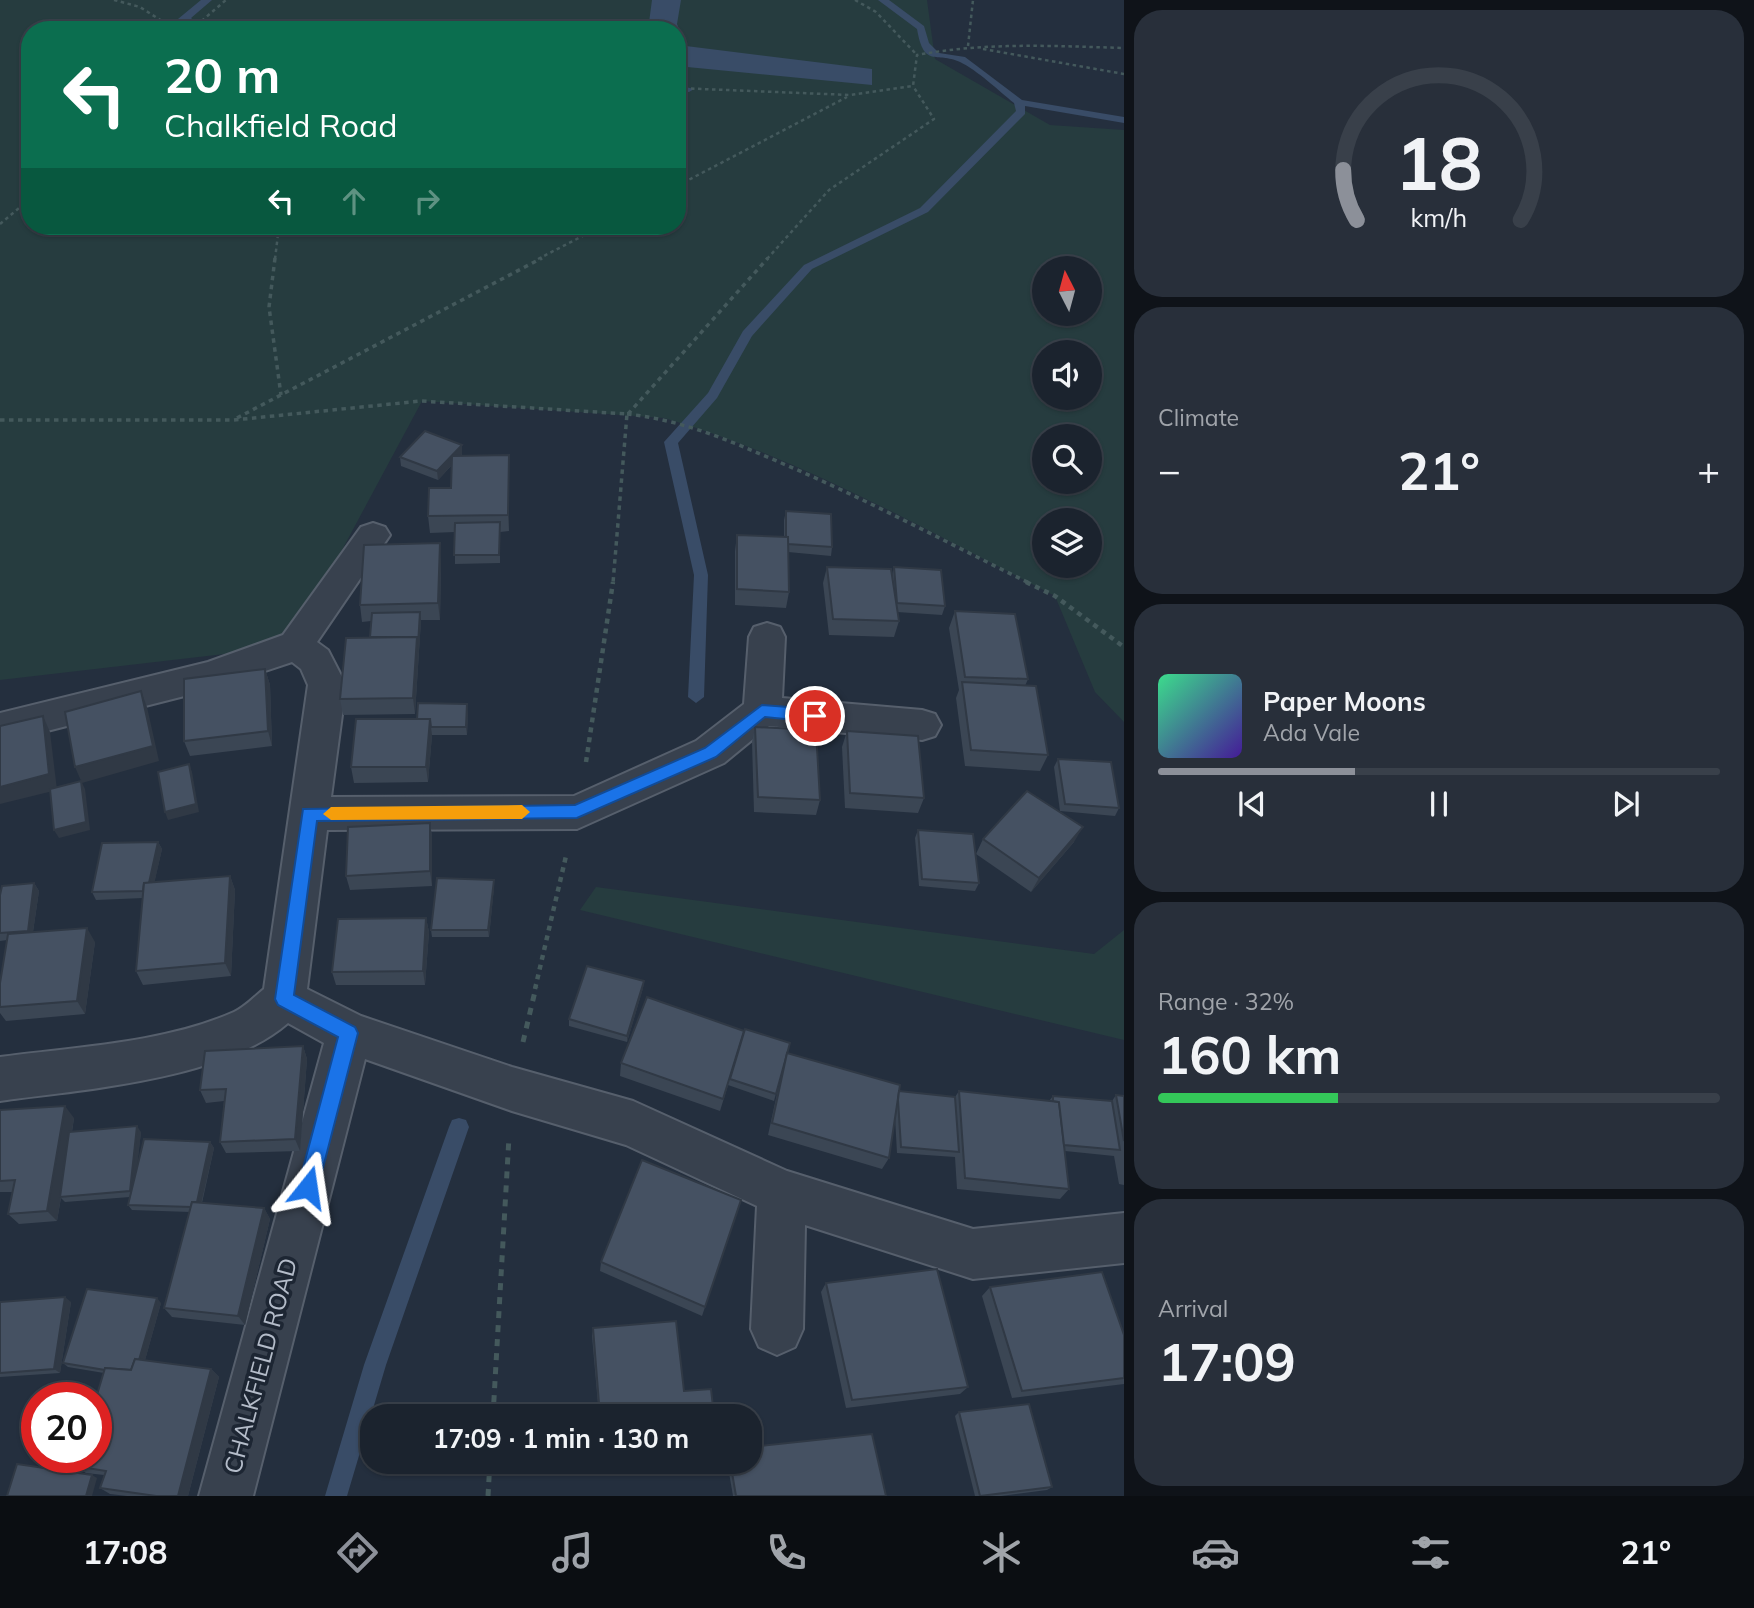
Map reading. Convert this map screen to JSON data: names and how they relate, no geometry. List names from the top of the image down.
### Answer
{
  "streets": {
    "street": ["CHALKFIELD ROAD"]
  },
  "north": "top",
  "page": {
    "turn": ["20 m", "Chalkfield Road"],
    "tile": [
      "Climate",
      ["Range · 32%", "160 km"],
      ["Arrival", "17:09"]
    ],
    "heat": ["−", "21°", "+"],
    "song": ["Paper Moons", "Ada Vale"],
    "limit": "20",
    "trip": "17:09 · 1 min · 130 m",
    "tabs": ["17:08", "21°"],
    "gauge": ["18", "km/h"]
  }
}
